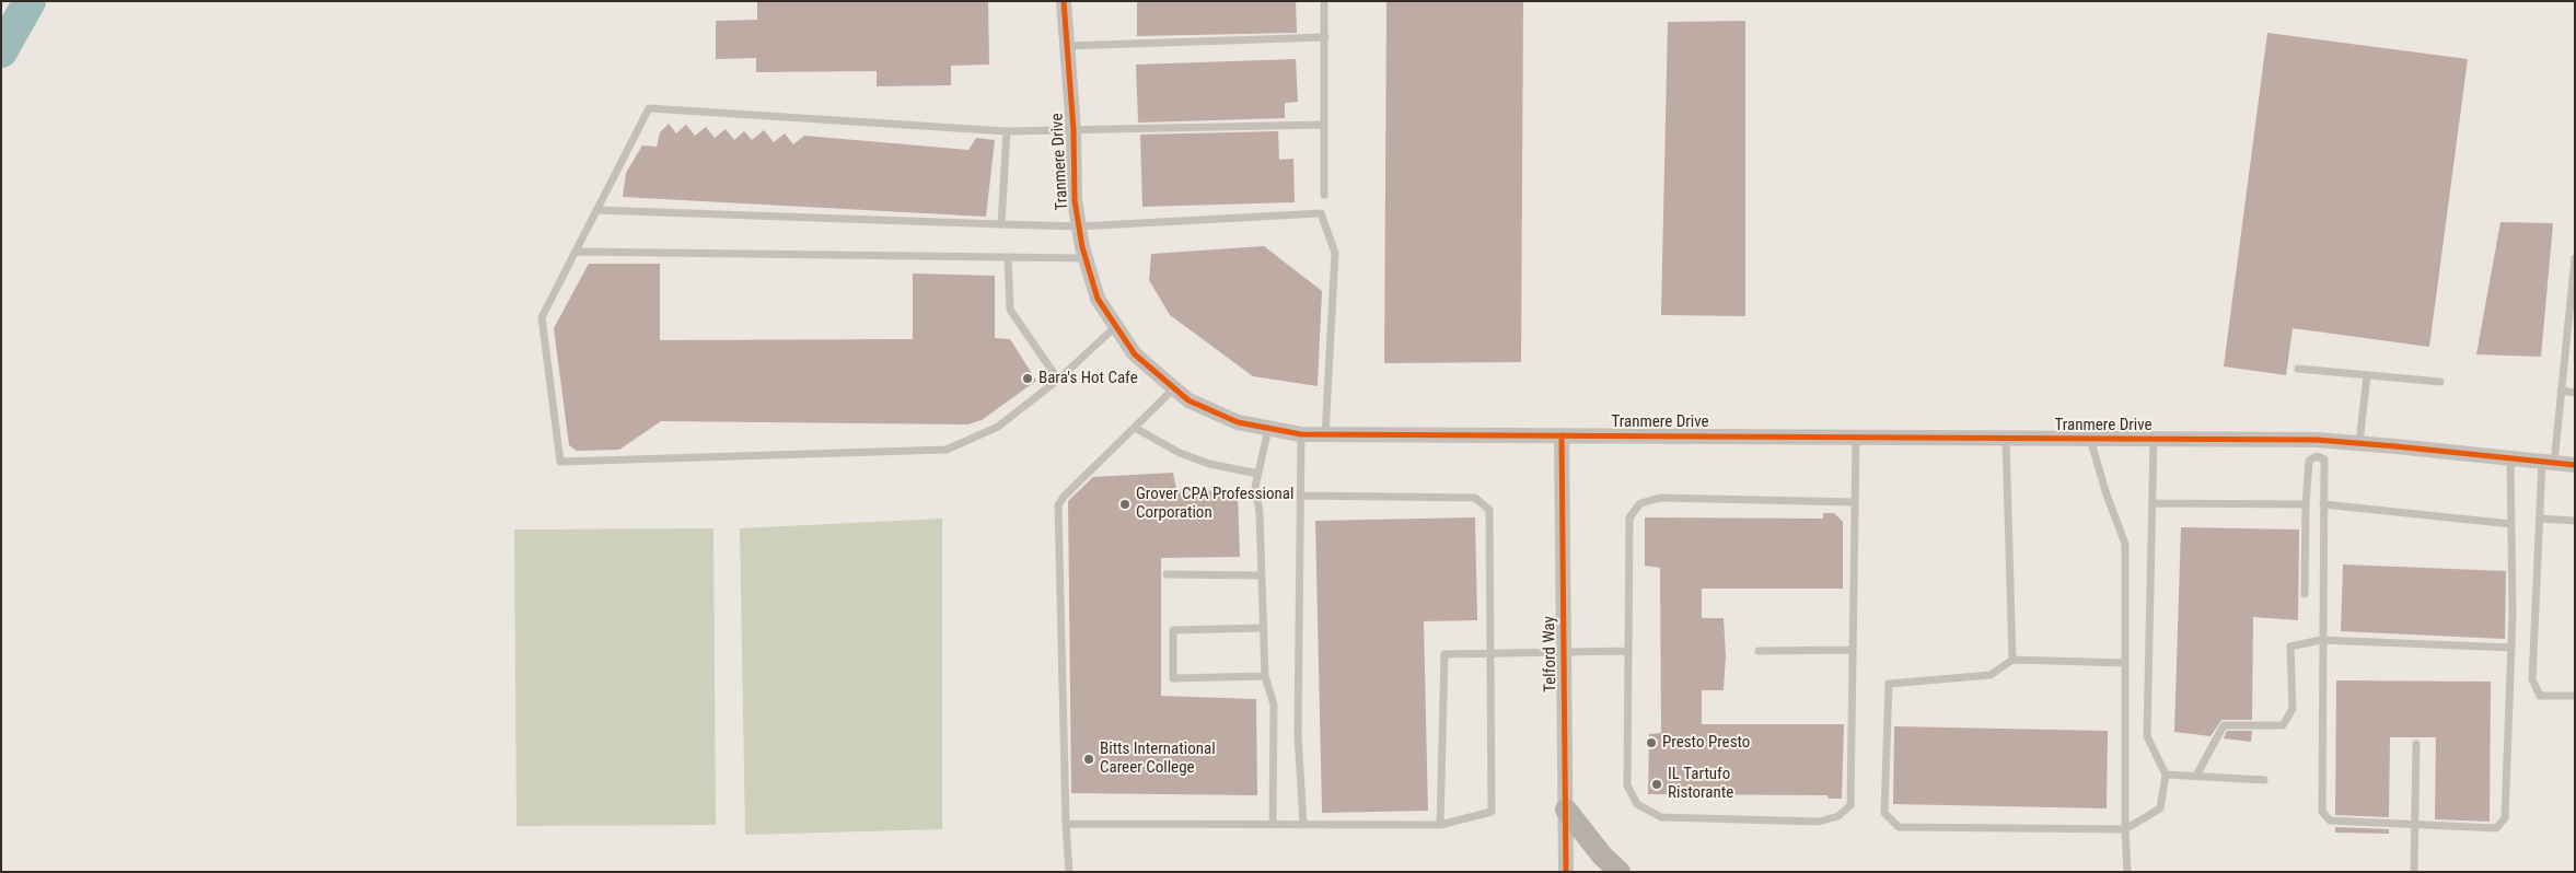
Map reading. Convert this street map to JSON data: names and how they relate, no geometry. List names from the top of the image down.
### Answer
{
  "streets": {
    "street": ["Tranmere Drive", "Telford Way"]
  },
  "crossings": [
    ["Tranmere Drive", "Telford Way"]
  ],
  "places": [
    "Bara's Hot Cafe",
    "Grover CPA Professional Corporation",
    "Presto Presto",
    "Bitts International Career College",
    "IL Tartufo Ristorante"
  ]
}
